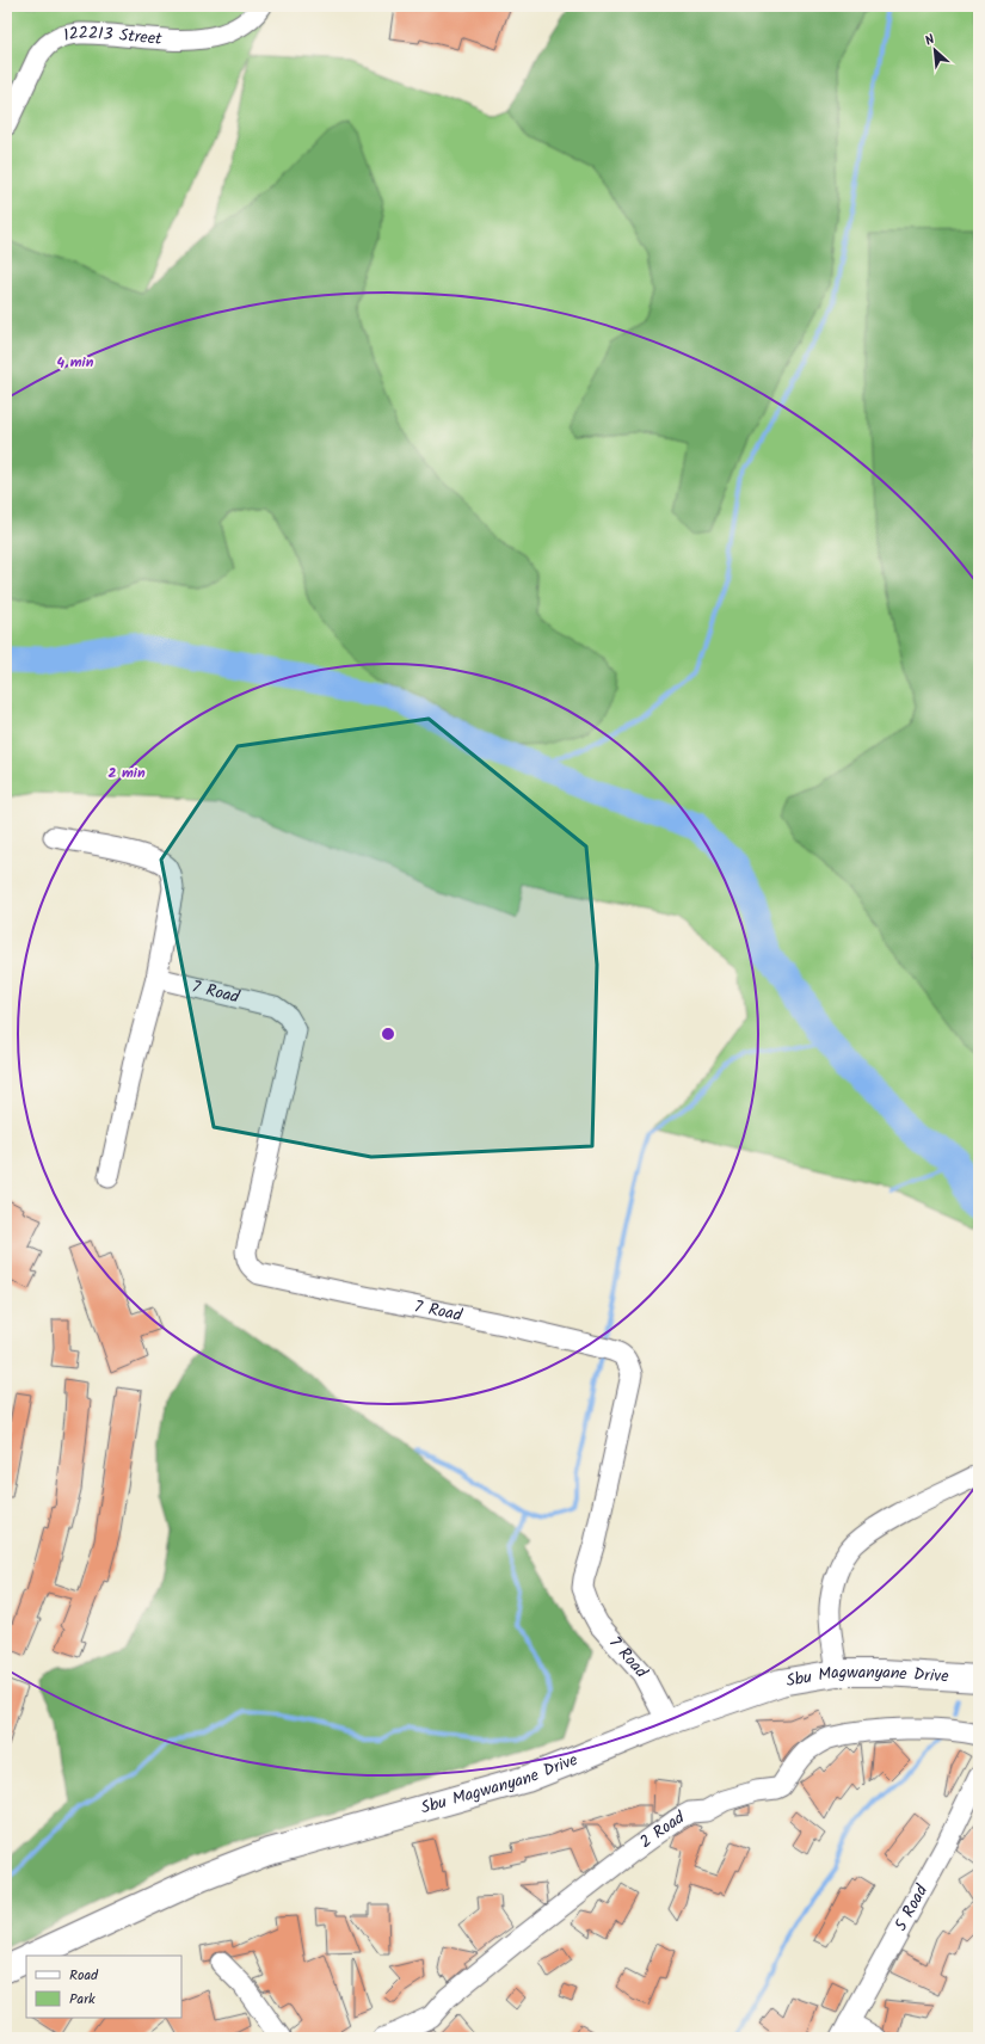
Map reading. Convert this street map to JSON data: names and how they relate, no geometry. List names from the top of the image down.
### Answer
{
  "streets": {
    "main road": ["Sbu Magwanyane Drive"],
    "street": [
      "122213 Street",
      "7 Road",
      "2 Road",
      "5 Road"
    ]
  },
  "crossings": [
    ["7 Road", "Sbu Magwanyane Drive"]
  ],
  "legend": ["Road", "Park"],
  "north": "top left",
  "rings": ["4 min", "2 min"]
}
